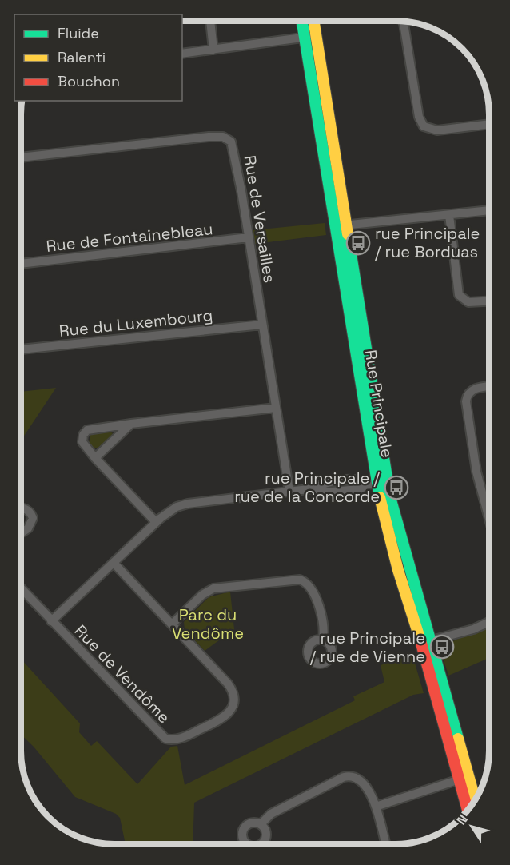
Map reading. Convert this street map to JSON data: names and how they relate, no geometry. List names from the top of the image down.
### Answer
{
  "streets": {
    "street": [
      "Rue de Versailles",
      "Rue de Fontainebleau",
      "Rue du Luxembourg",
      "Rue Principale",
      "Rue de Vendôme"
    ]
  },
  "crossings": [
    ["Rue de Versailles", "Rue de Fontainebleau"],
    ["Rue de Versailles", "Rue du Luxembourg"]
  ],
  "parks": ["Parc du Vendôme"],
  "places": {
    "bus stop": ["rue Principale / rue Borduas", "rue Principale / rue de la Concorde", "rue Principale / rue de Vienne"]
  },
  "legend": ["Fluide", "Ralenti", "Bouchon"],
  "north": "top left"
}
